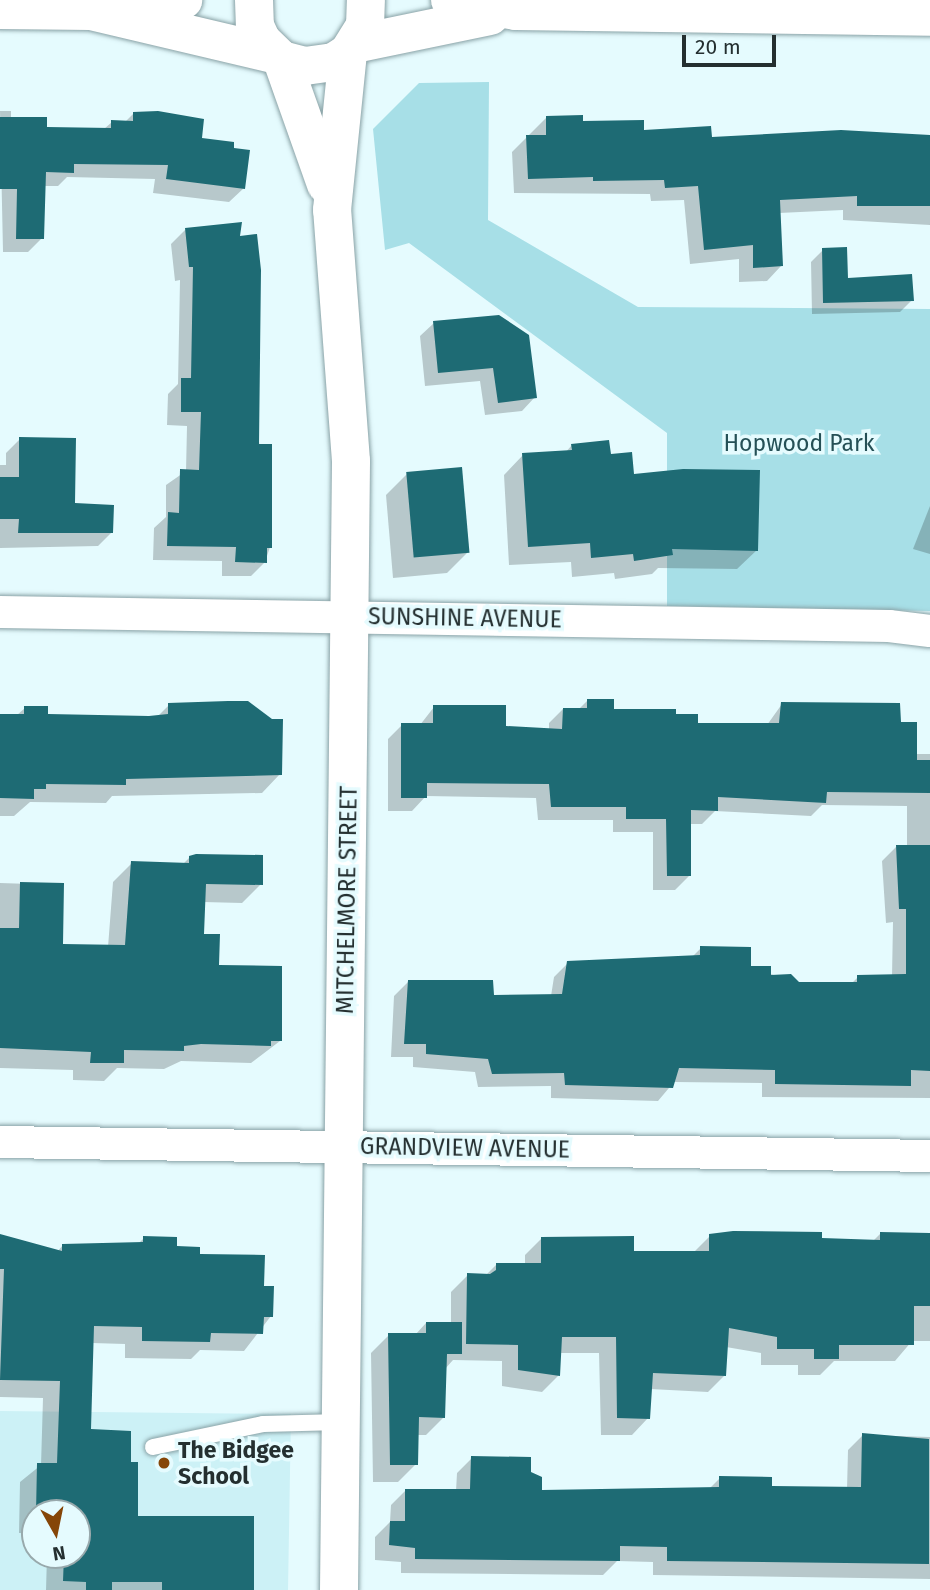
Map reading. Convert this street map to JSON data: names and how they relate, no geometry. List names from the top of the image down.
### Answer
{
  "streets": {
    "street": ["SUNSHINE AVENUE", "MITCHELMORE STREET", "GRANDVIEW AVENUE"]
  },
  "crossings": [
    ["SUNSHINE AVENUE", "MITCHELMORE STREET"],
    ["MITCHELMORE STREET", "GRANDVIEW AVENUE"]
  ],
  "parks": ["Hopwood Park"],
  "places": ["The Bidgee School"],
  "scale_bar": "20 m",
  "north": "bottom"
}
